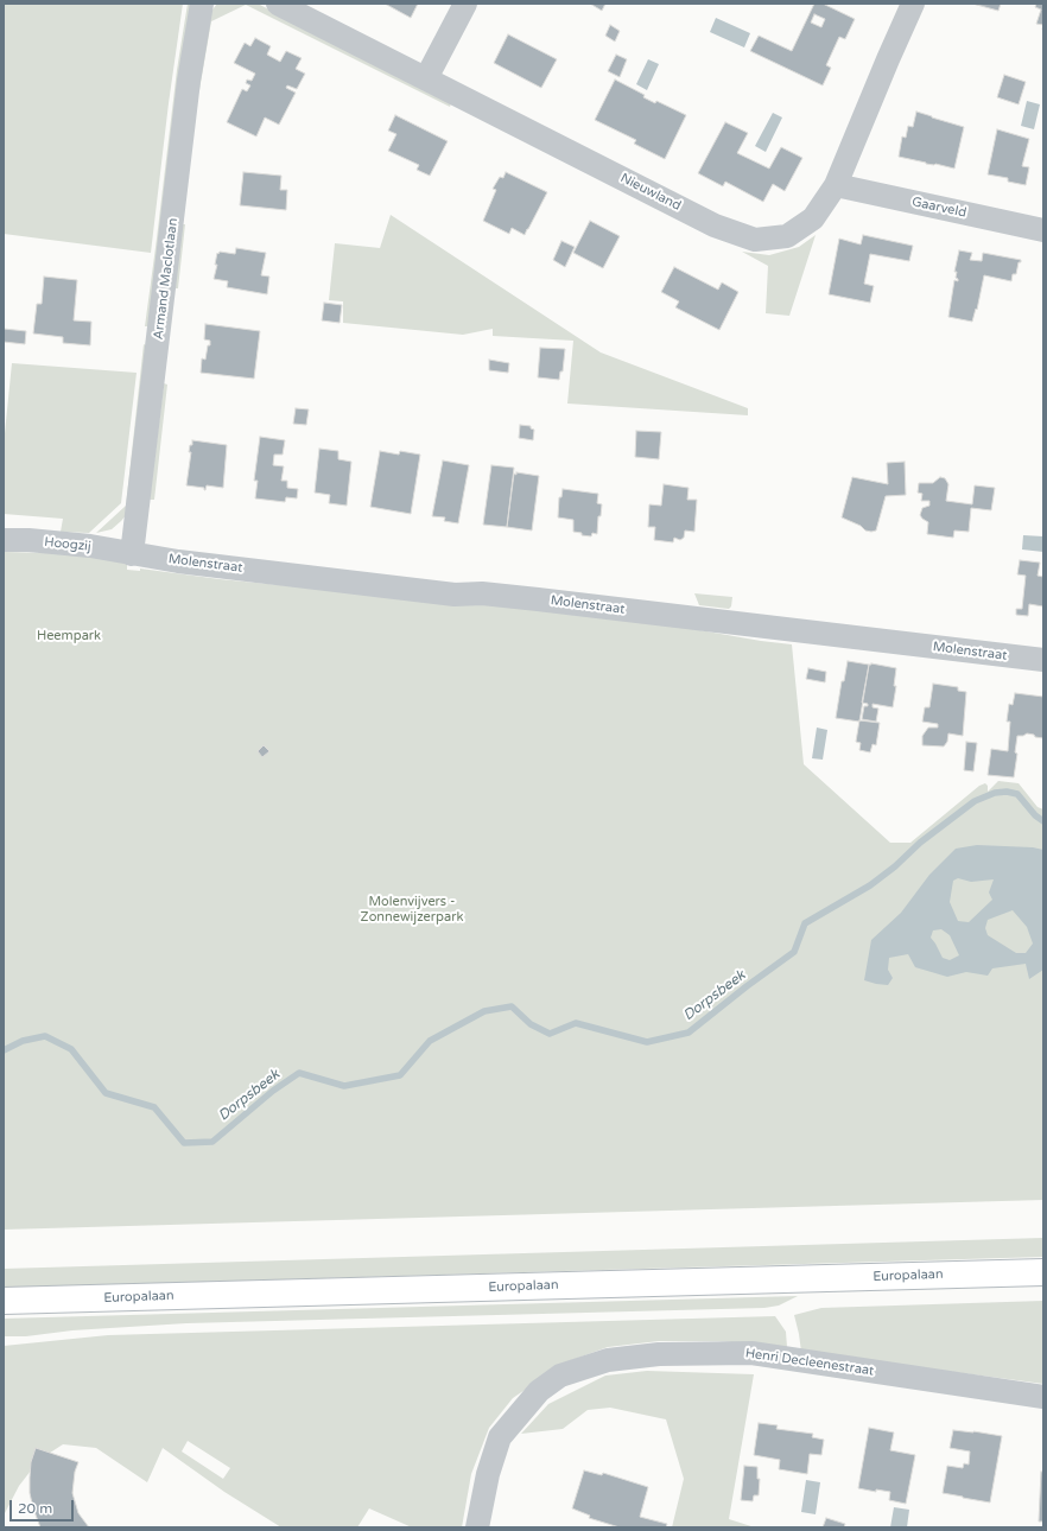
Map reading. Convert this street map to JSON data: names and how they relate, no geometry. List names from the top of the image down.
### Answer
{
  "streets": {
    "main road": ["Europalaan"],
    "street": [
      "Nieuwland",
      "Gaarveld",
      "Armand Maclotlaan",
      "Hoogzij",
      "Molenstraat",
      "Henri Decleenestraat"
    ]
  },
  "crossings": [
    ["Nieuwland", "Gaarveld"],
    ["Armand Maclotlaan", "Hoogzij"],
    ["Armand Maclotlaan", "Molenstraat"],
    ["Hoogzij", "Molenstraat"]
  ],
  "water": ["Dorpsbeek"],
  "parks": ["Heempark", "Molenvijvers - Zonnewijzerpark"],
  "scale_bar": "20 m"
}
